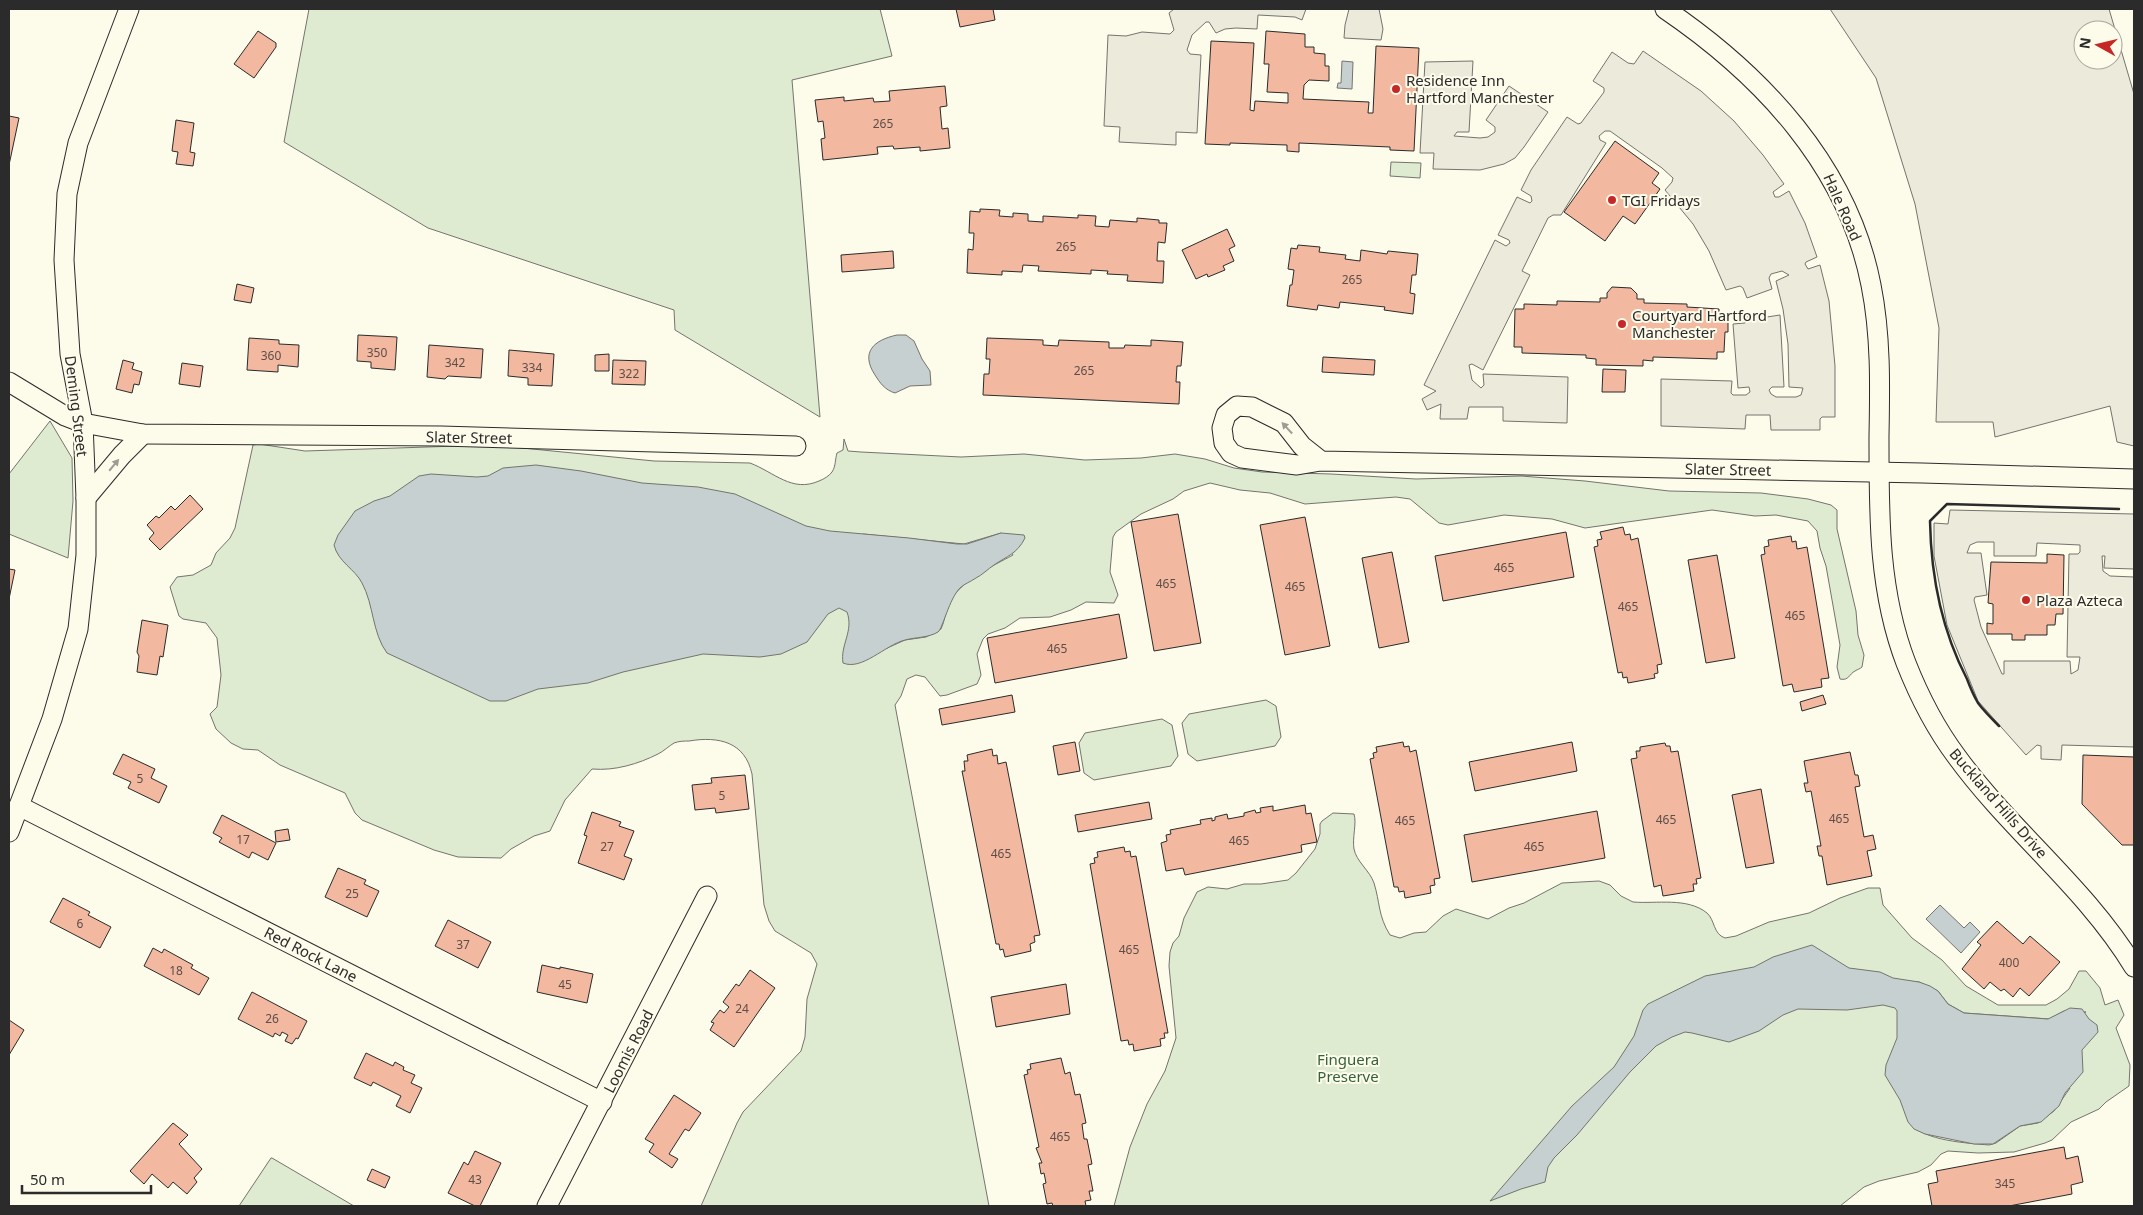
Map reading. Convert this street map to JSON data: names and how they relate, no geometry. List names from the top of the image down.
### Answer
{
  "streets": {
    "street": [
      "Hale Road",
      "Deming Street",
      "Slater Street",
      "Buckland Hills Drive",
      "Red Rock Lane",
      "Loomis Road"
    ]
  },
  "crossings": [
    ["Hale Road", "Slater Street"],
    ["Hale Road", "Buckland Hills Drive"],
    ["Deming Street", "Slater Street"],
    ["Deming Street", "Red Rock Lane"],
    ["Slater Street", "Buckland Hills Drive"],
    ["Red Rock Lane", "Loomis Road"]
  ],
  "parks": ["Finguera Preserve"],
  "places": [
    "Residence Inn Hartford Manchester",
    "TGI Fridays",
    "Courtyard Hartford Manchester",
    "Plaza Azteca"
  ],
  "house_numbers": [
    "265",
    "265",
    "265",
    "350",
    "360",
    "342",
    "334",
    "265",
    "322",
    "465",
    "465",
    "465",
    "465",
    "465",
    "465",
    "5",
    "5",
    "465",
    "465",
    "465",
    "17",
    "465",
    "27",
    "465",
    "465",
    "25",
    "6",
    "37",
    "465",
    "400",
    "18",
    "45",
    "24",
    "26",
    "465",
    "43",
    "345"
  ],
  "scale_bar": "50 m",
  "north": "left"
}
